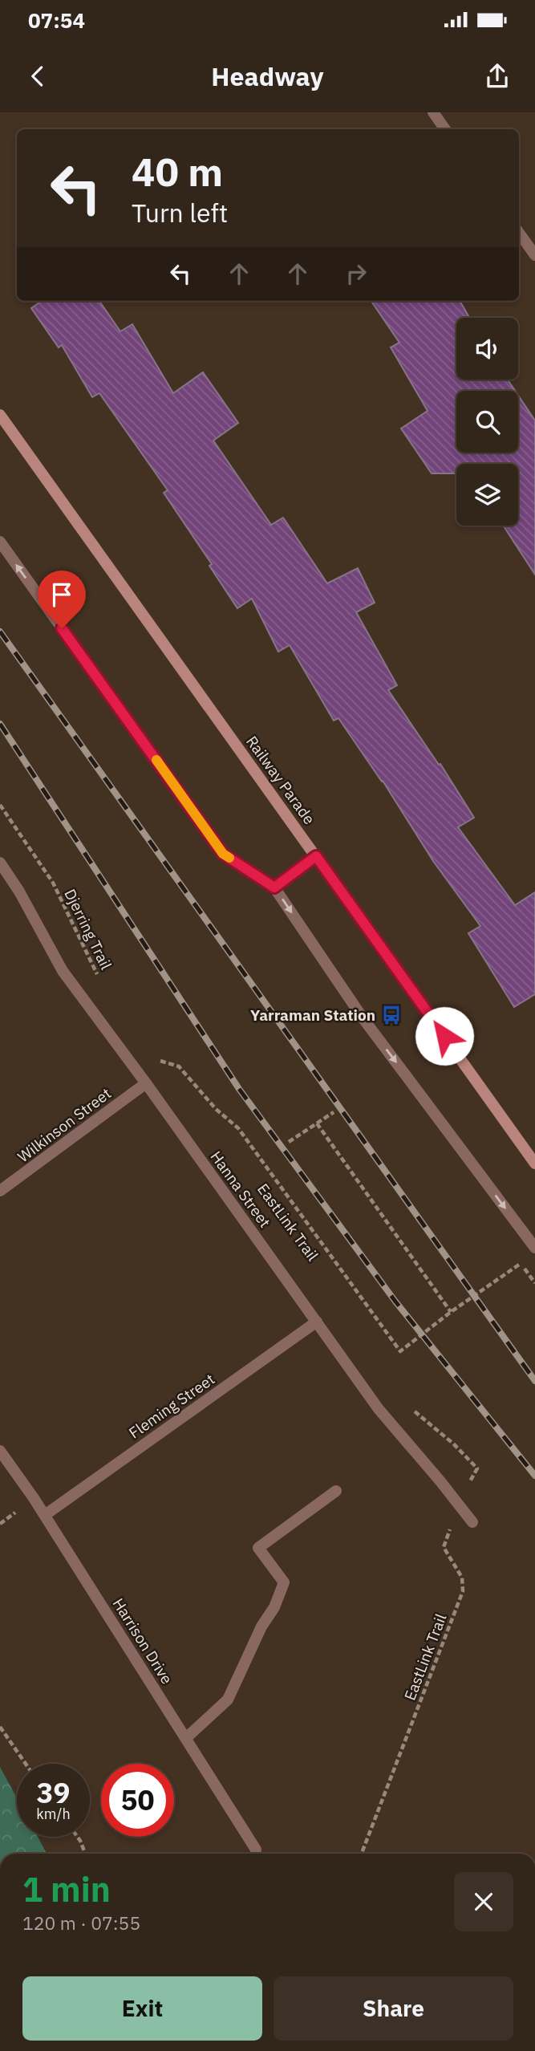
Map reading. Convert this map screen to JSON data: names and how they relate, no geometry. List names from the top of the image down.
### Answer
{
  "streets": {
    "main road": ["Railway Parade"],
    "street": [
      "Wilkinson Street",
      "Hanna Street",
      "Fleming Street",
      "Harrison Drive"
    ],
    "path": ["Djerring Trail", "EastLink Trail"]
  },
  "crossings": [
    ["Wilkinson Street", "Hanna Street"],
    ["Hanna Street", "EastLink Trail"],
    ["Hanna Street", "Fleming Street"],
    ["Fleming Street", "Harrison Drive"]
  ],
  "places": {
    "bus stop": ["Yarraman Station"]
  },
  "page": {
    "status": "07:54",
    "header": "Headway",
    "turn": ["40 m", "Turn left"],
    "speed": "39 km/h",
    "limit": "50",
    "heading": ["1 min", "120 m · 07:55"],
    "buttons": ["Exit", "Share"]
  }
}
